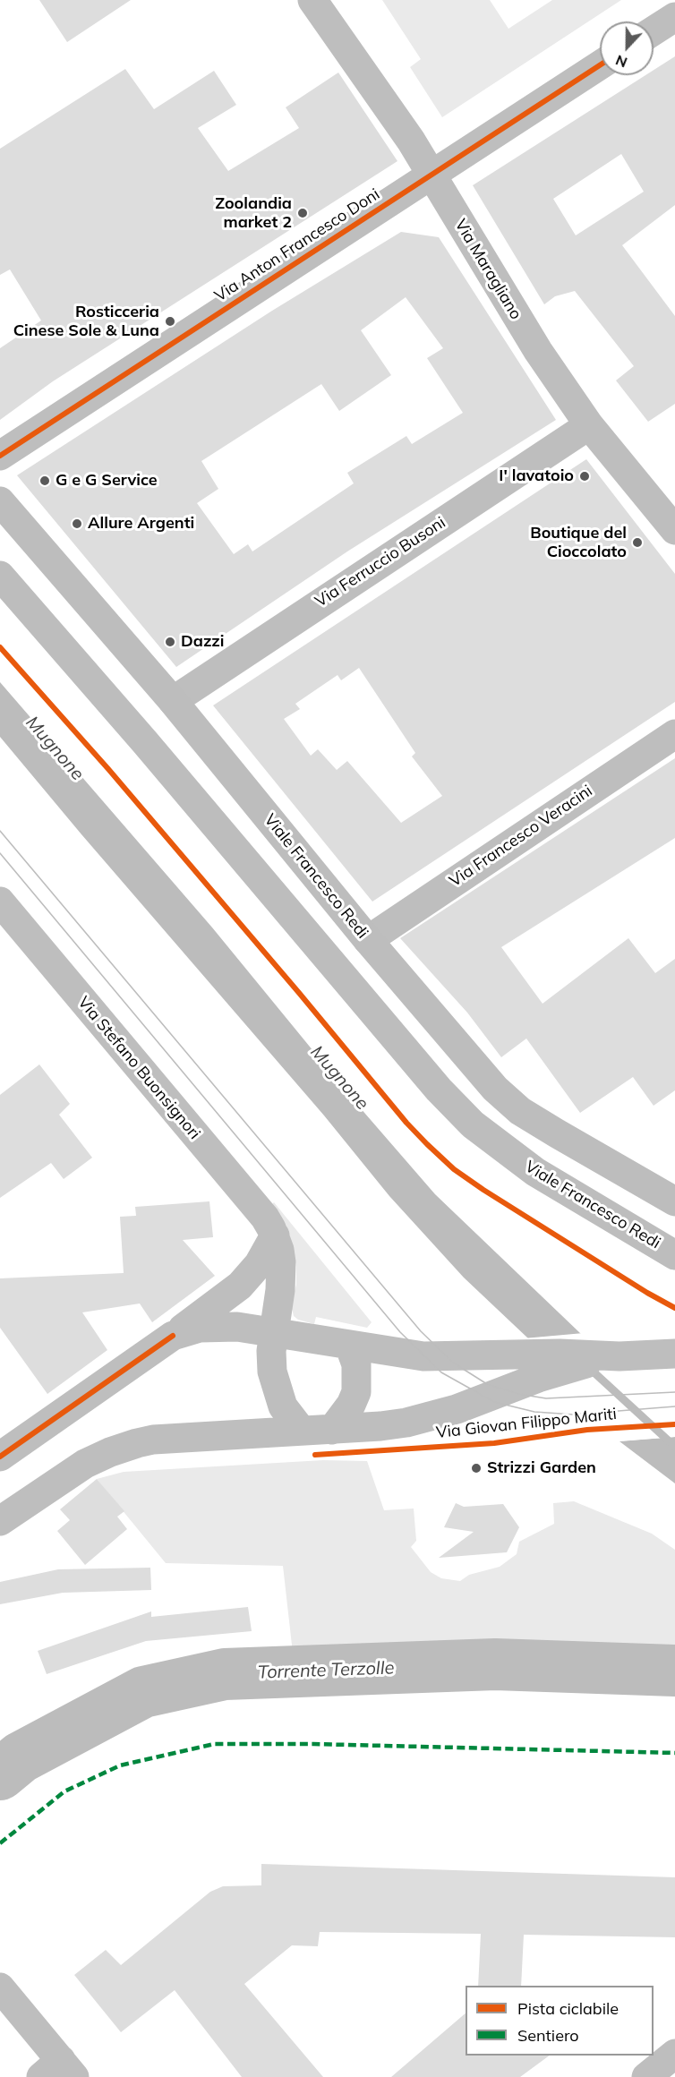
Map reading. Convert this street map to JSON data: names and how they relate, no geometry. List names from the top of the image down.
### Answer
{
  "streets": {
    "main road": ["Viale Francesco Redi"],
    "street": [
      "Via Anton Francesco Doni",
      "Via Maragliano",
      "Via Ferruccio Busoni",
      "Via Francesco Veracini",
      "Via Stefano Buonsignori",
      "Via Giovan Filippo Mariti"
    ]
  },
  "crossings": [
    ["Via Anton Francesco Doni", "Via Maragliano"],
    ["Via Maragliano", "Via Ferruccio Busoni"],
    ["Via Ferruccio Busoni", "Viale Francesco Redi"],
    ["Via Francesco Veracini", "Viale Francesco Redi"],
    ["Via Stefano Buonsignori", "Via Giovan Filippo Mariti"]
  ],
  "water": ["Mugnone", "Torrente Terzolle"],
  "places": [
    "Zoolandia market 2",
    "Rosticceria Cinese Sole & Luna",
    "I' lavatoio",
    "G e G Service",
    "Allure Argenti",
    "Boutique del Cioccolato",
    "Dazzi",
    "Strizzi Garden"
  ],
  "legend": ["Pista ciclabile", "Sentiero"],
  "north": "bottom"
}
